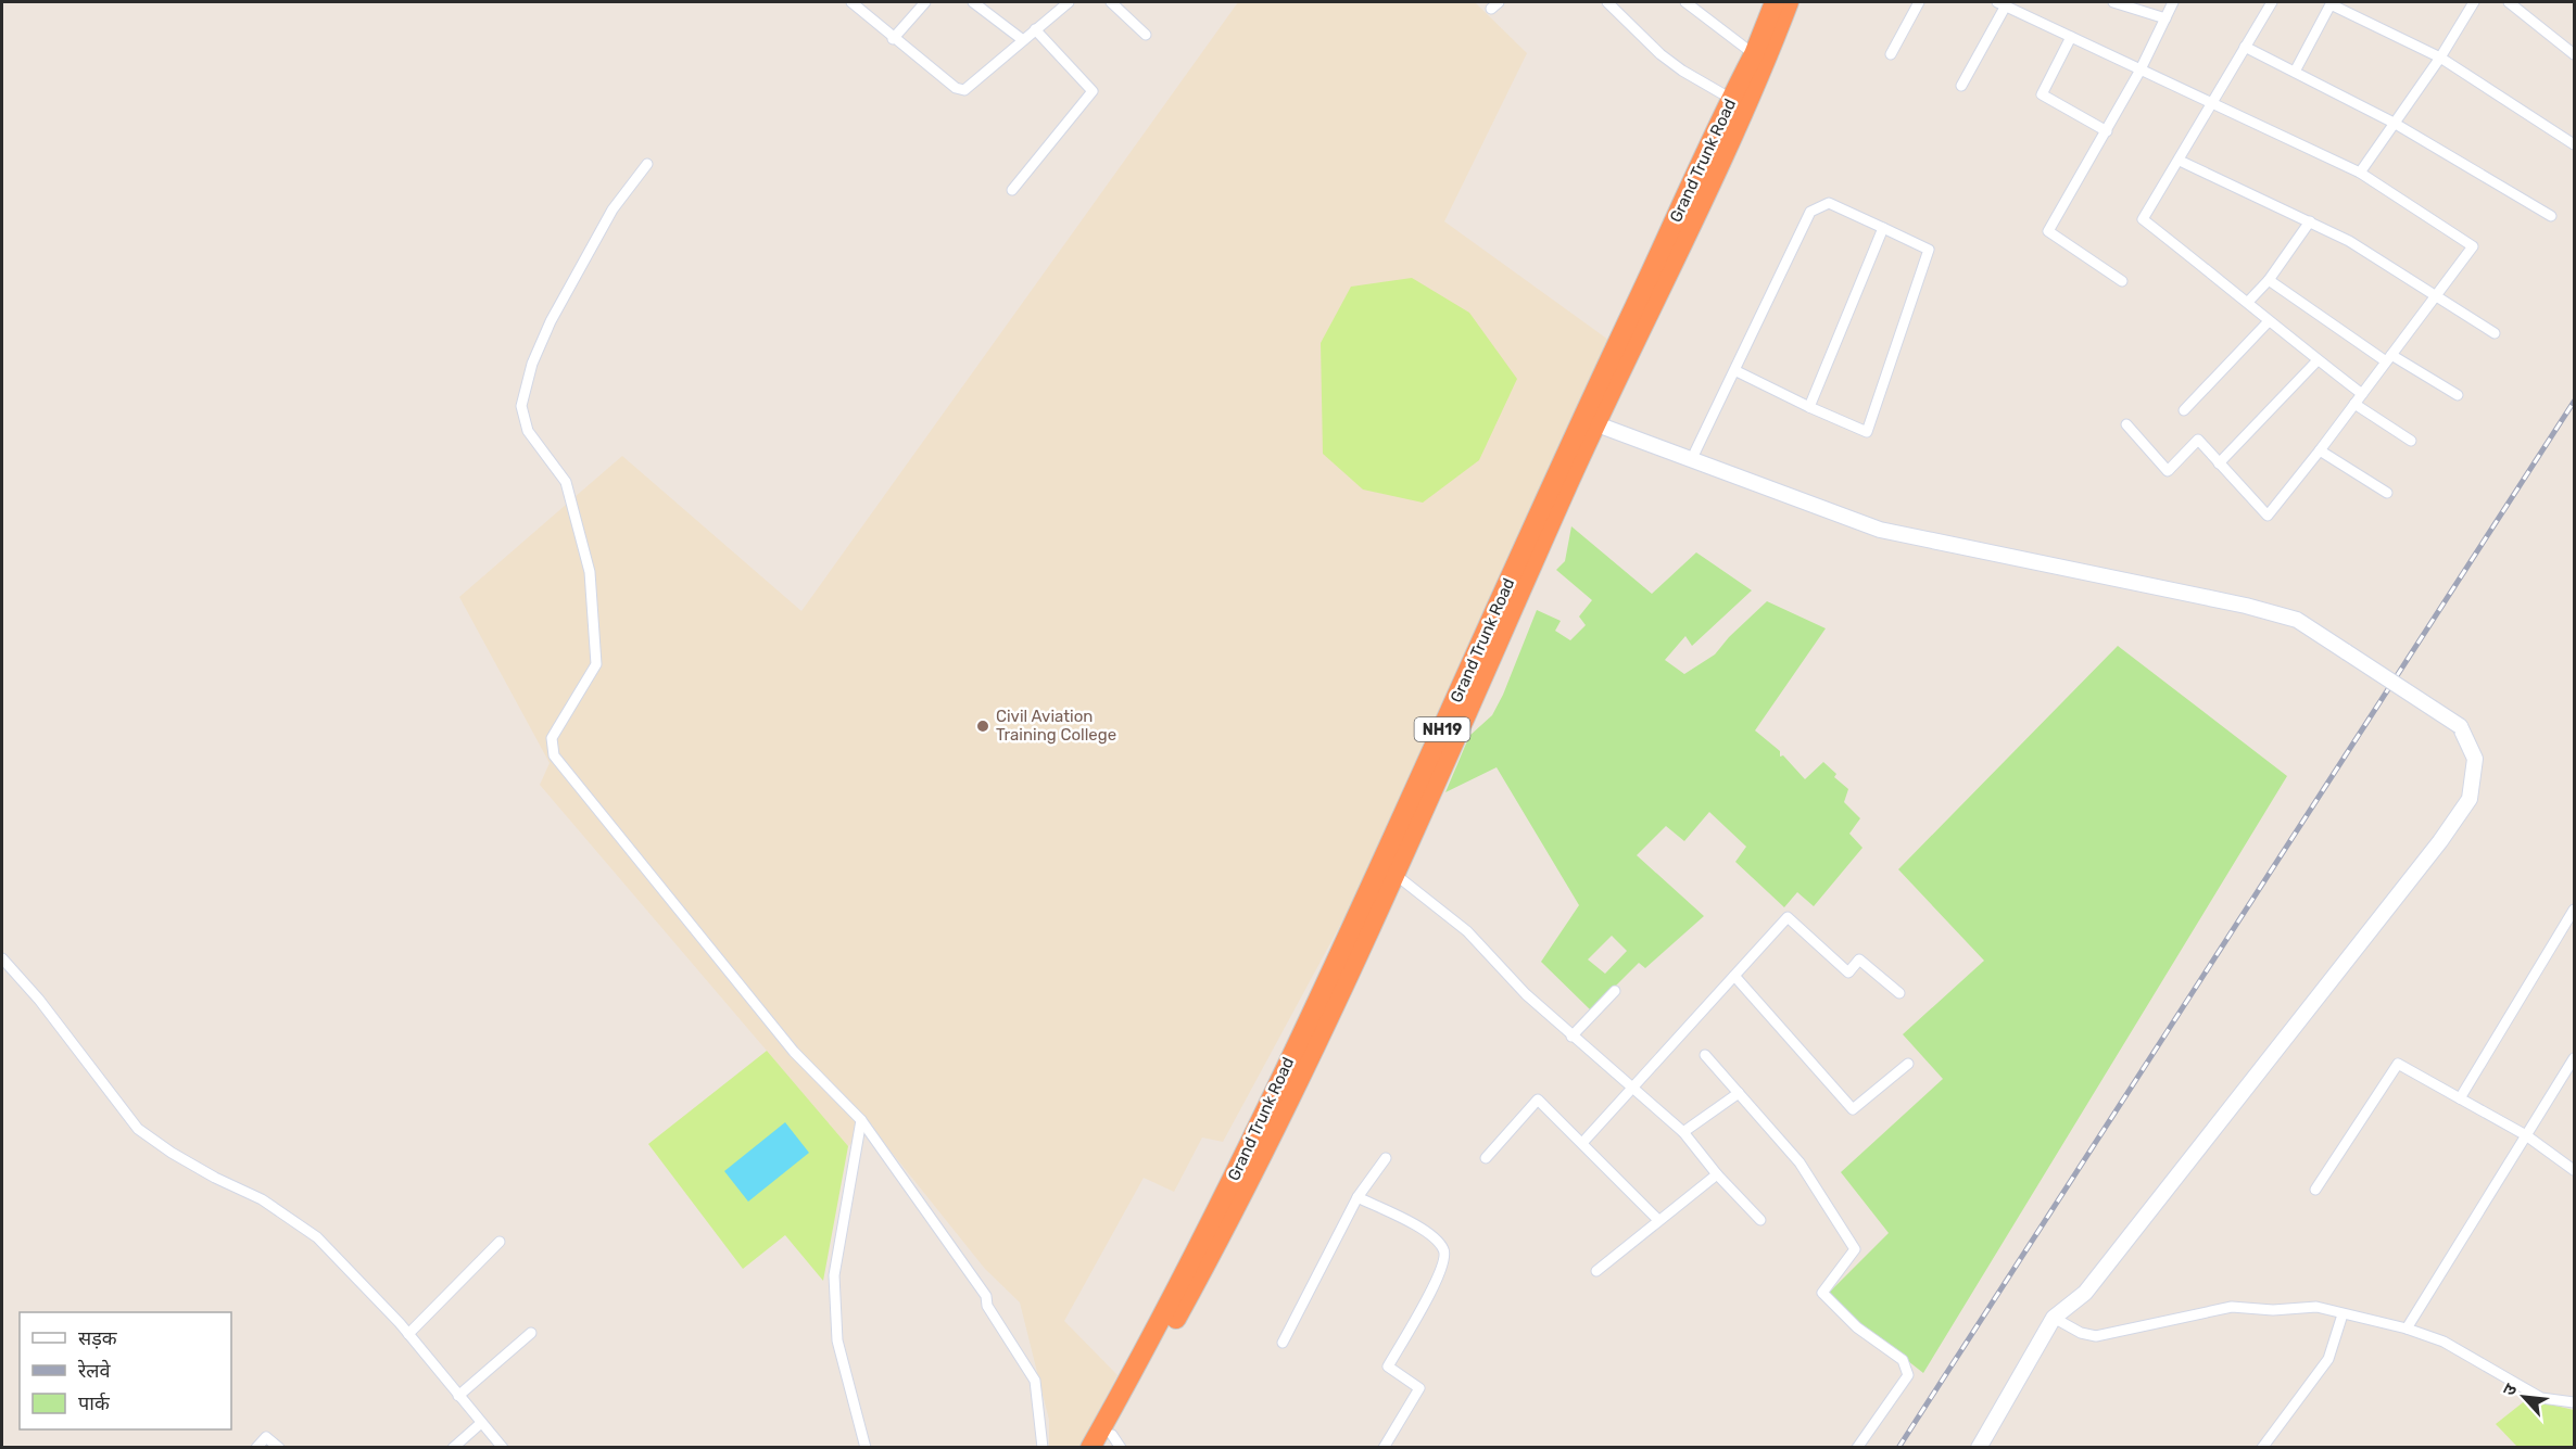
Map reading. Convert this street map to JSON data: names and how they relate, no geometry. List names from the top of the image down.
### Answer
{
  "streets": {
    "highway": ["Grand Trunk Road", "NH19"]
  },
  "places": ["Civil Aviation Training College"],
  "legend": ["सड़क", "रेलवे", "पार्क"],
  "north": "top left"
}
